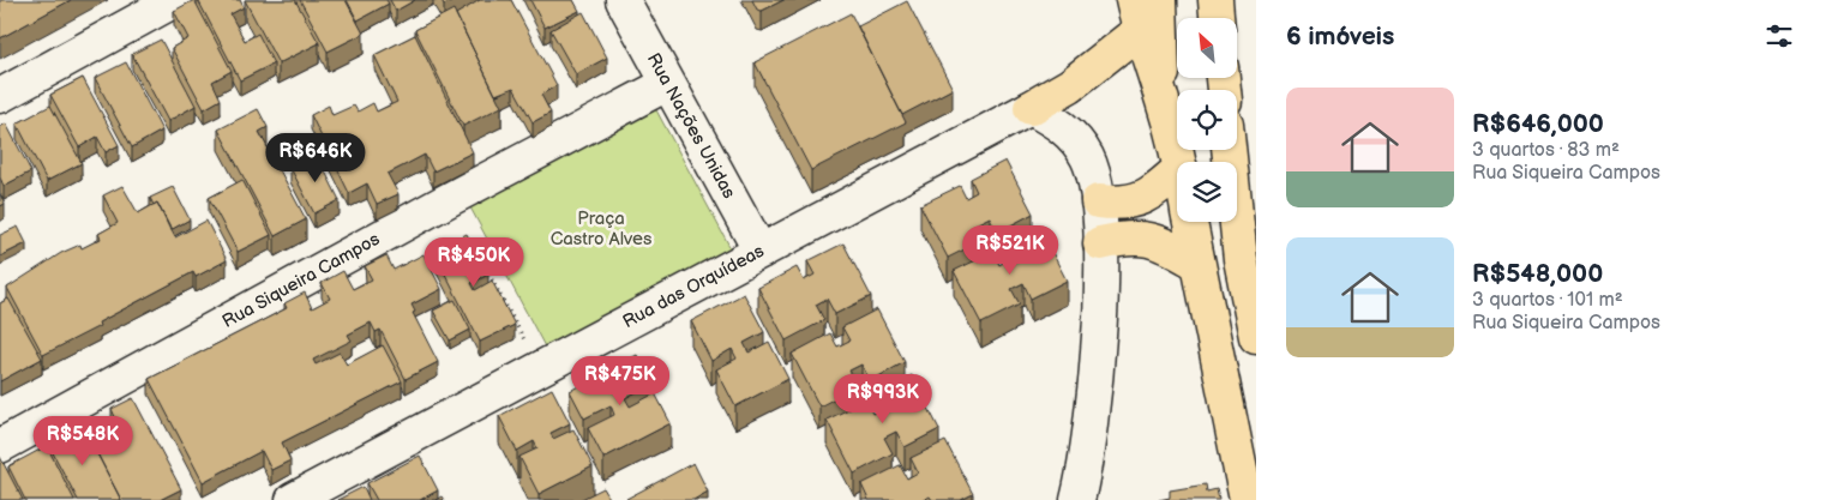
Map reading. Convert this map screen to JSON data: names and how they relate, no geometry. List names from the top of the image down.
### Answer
{
  "streets": {
    "street": ["Rua Nações Unidas", "Rua Siqueira Campos", "Rua das Orquídeas"]
  },
  "crossings": [
    ["Rua Nações Unidas", "Rua Siqueira Campos"],
    ["Rua Nações Unidas", "Rua das Orquídeas"]
  ],
  "parks": ["Praça Castro Alves"],
  "north": "top left",
  "page": {
    "heading": "6 imóveis",
    "list": [
      {
        "name": "R$646,000",
        "note": "3 quartos · 83 m² · Rua Siqueira Campos"
      },
      {
        "name": "R$548,000",
        "note": "3 quartos · 101 m² · Rua Siqueira Campos"
      }
    ],
    "price": [
      "R$646K",
      "R$521K",
      "R$450K",
      "R$475K",
      "R$993K",
      "R$548K"
    ]
  }
}
